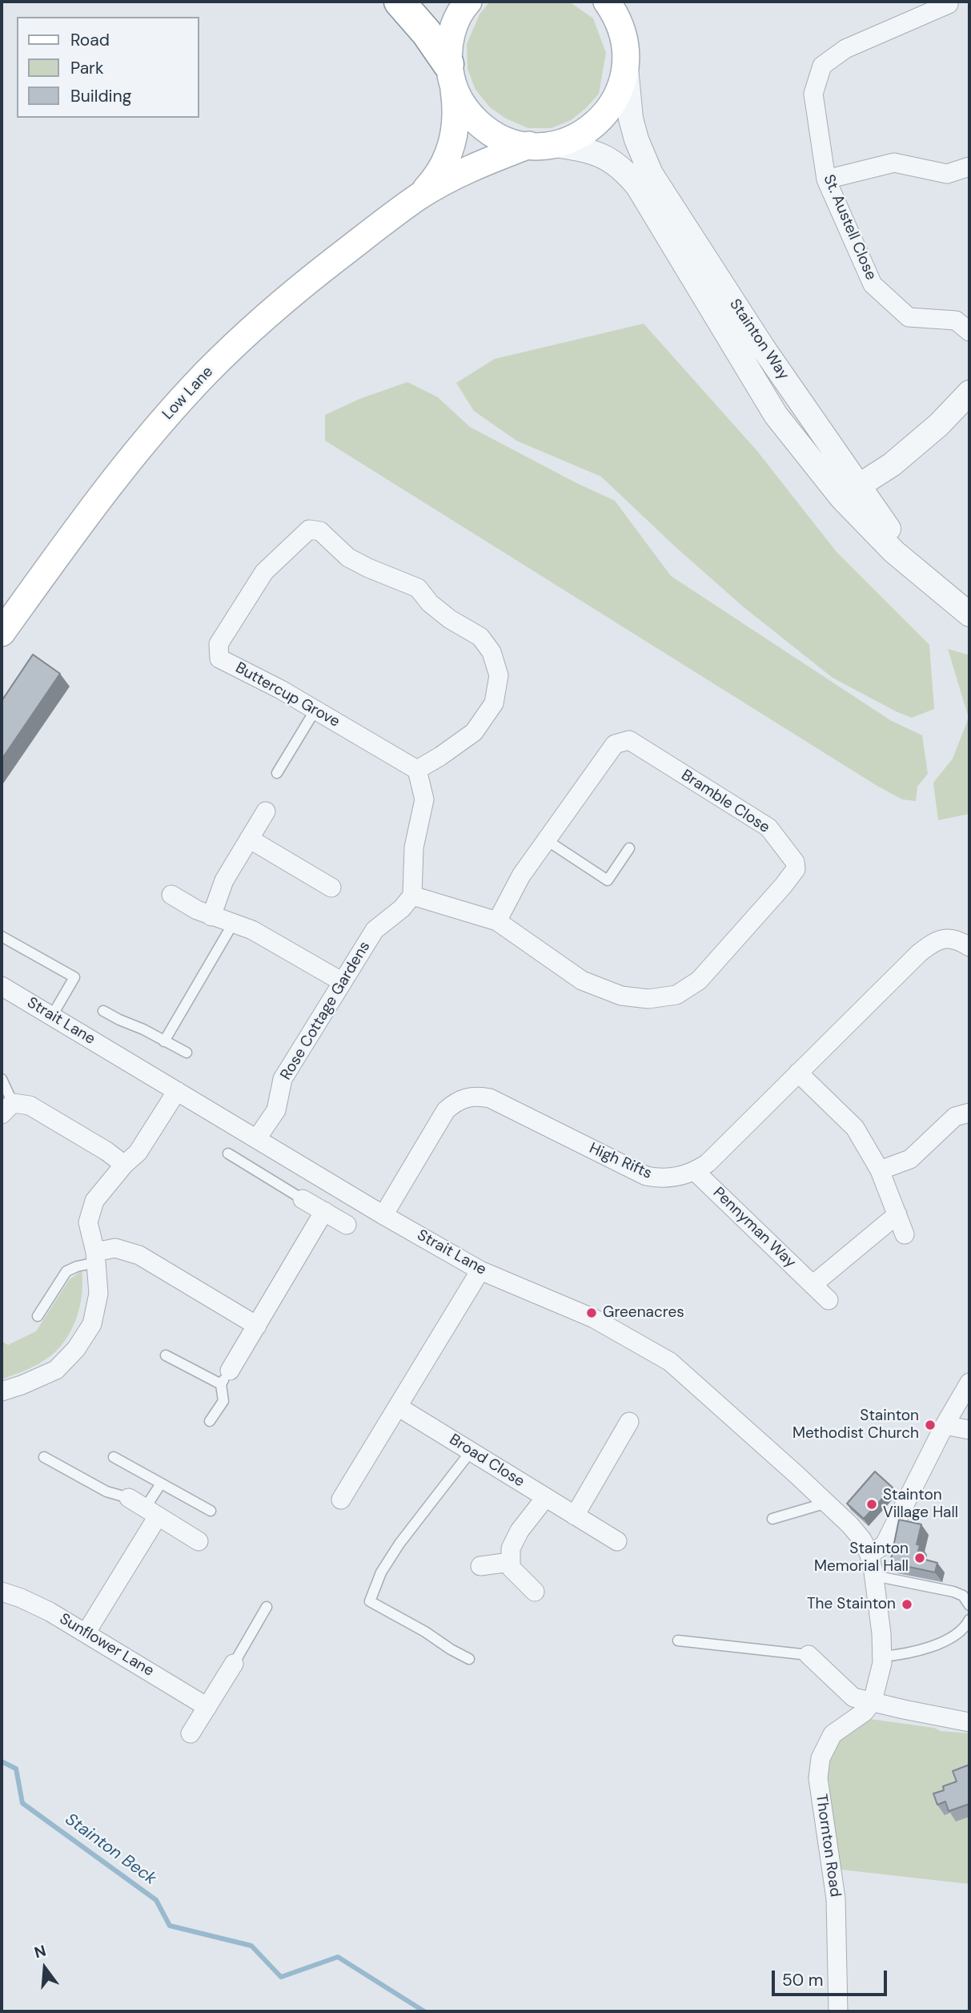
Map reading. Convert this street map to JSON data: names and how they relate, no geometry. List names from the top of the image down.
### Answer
{
  "streets": {
    "main road": ["Low Lane"],
    "street": [
      "St. Austell Close",
      "Stainton Way",
      "Buttercup Grove",
      "Bramble Close",
      "Rose Cottage Gardens",
      "Strait Lane",
      "High Rifts",
      "Pennyman Way",
      "Broad Close",
      "Sunflower Lane",
      "Thornton Road"
    ]
  },
  "crossings": [
    ["Stainton Way", "Low Lane"],
    ["Bramble Close", "Rose Cottage Gardens"],
    ["Rose Cottage Gardens", "Strait Lane"],
    ["Strait Lane", "High Rifts"],
    ["Strait Lane", "Thornton Road"],
    ["High Rifts", "Pennyman Way"]
  ],
  "water": ["Stainton Beck"],
  "places": [
    "Greenacres",
    "Stainton Methodist Church",
    "Stainton Village Hall",
    "Stainton Memorial Hall",
    "The Stainton"
  ],
  "legend": ["Road", "Park", "Building"],
  "scale_bar": "50 m",
  "north": "top"
}
